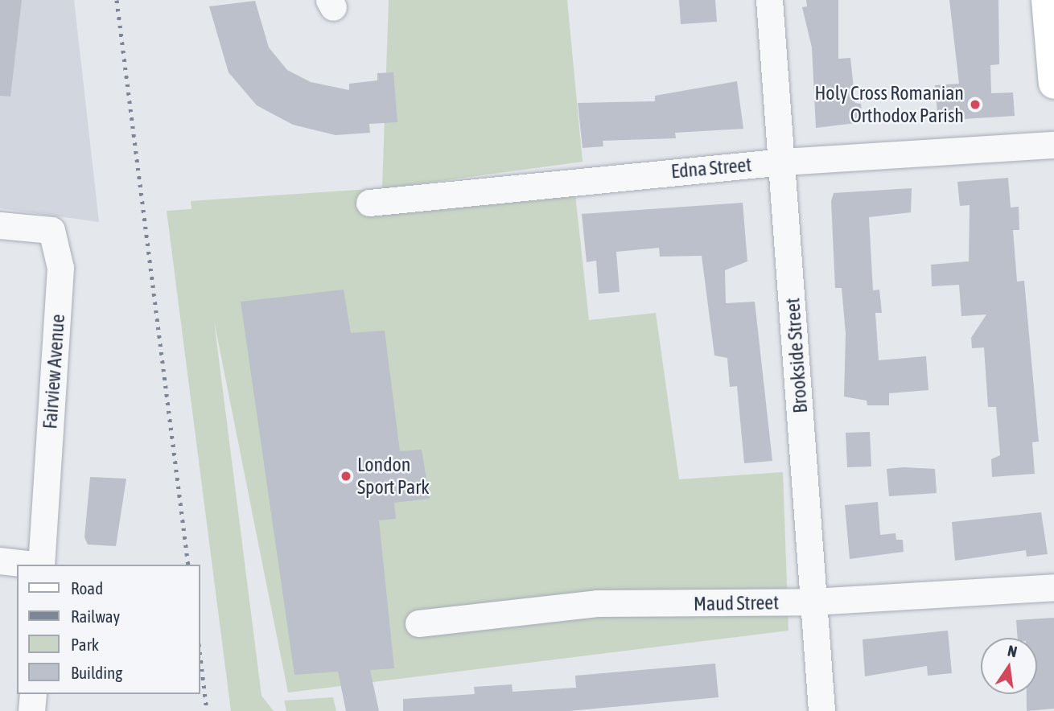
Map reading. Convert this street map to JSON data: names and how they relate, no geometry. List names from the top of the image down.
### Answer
{
  "streets": {
    "street": [
      "Edna Street",
      "Brookside Street",
      "Fairview Avenue",
      "Maud Street"
    ]
  },
  "crossings": [
    ["Edna Street", "Brookside Street"],
    ["Brookside Street", "Maud Street"]
  ],
  "places": ["Holy Cross Romanian Orthodox Parish", "London Sport Park"],
  "legend": [
    "Road",
    "Railway",
    "Park",
    "Building"
  ],
  "north": "top"
}
